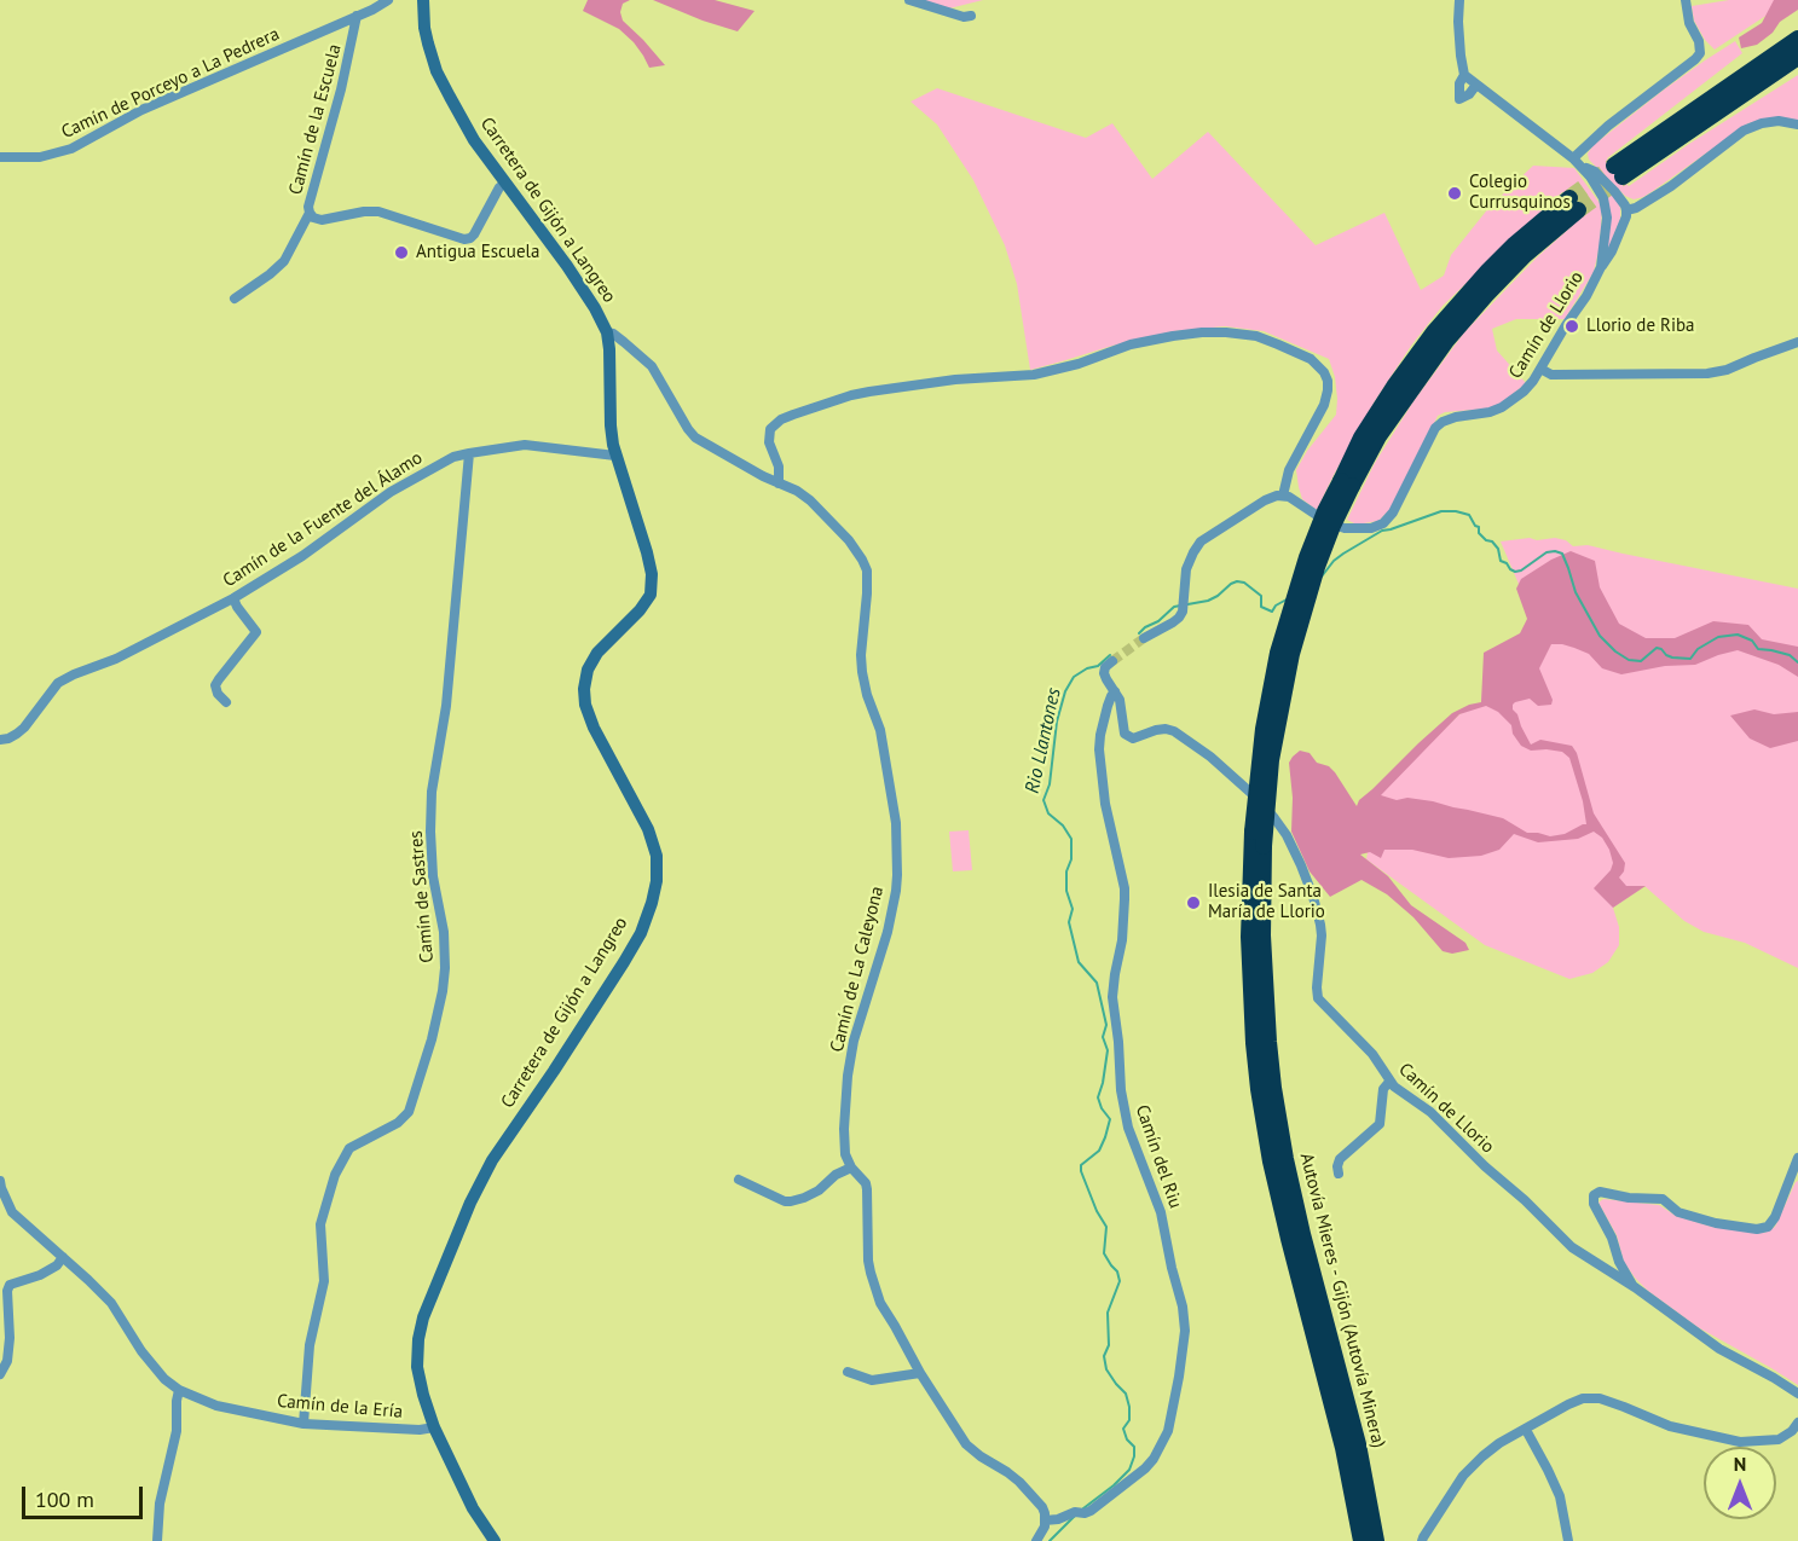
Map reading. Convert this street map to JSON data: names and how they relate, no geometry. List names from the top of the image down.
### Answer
{
  "streets": {
    "highway": ["Autovía Mieres - Gijón (Autovía Minera)"],
    "street": [
      "Camín de Porceyo a La Pedrera",
      "Camín de la Escuela",
      "Carretera de Gijón a Langreo",
      "Camín de Llorio",
      "Camín de la Fuente del Álamo",
      "Camín de Sastres",
      "Camín de La Caleyona",
      "Camín del Riu",
      "Camín de la Ería"
    ]
  },
  "crossings": [
    ["Camín de Porceyo a La Pedrera", "Camín de la Escuela"],
    ["Camín de la Escuela", "Carretera de Gijón a Langreo"],
    ["Carretera de Gijón a Langreo", "Camín de la Fuente del Álamo"],
    ["Carretera de Gijón a Langreo", "Camín de La Caleyona"],
    ["Carretera de Gijón a Langreo", "Camín de la Ería"],
    ["Camín de Llorio", "Camín del Riu"],
    ["Camín de la Fuente del Álamo", "Camín de Sastres"],
    ["Camín de Sastres", "Camín de la Ería"],
    ["Camín de La Caleyona", "Camín del Riu"]
  ],
  "water": ["Rio Llantones"],
  "places": [
    "Colegio Currusquinos",
    "Antigua Escuela",
    "Llorio de Riba",
    "Ilesia de Santa María de Llorio"
  ],
  "scale_bar": "100 m",
  "north": "top"
}
